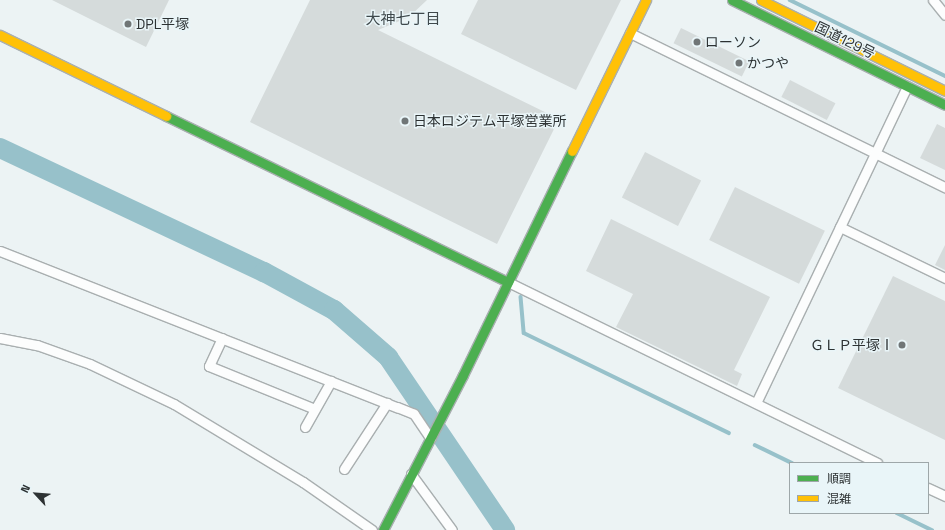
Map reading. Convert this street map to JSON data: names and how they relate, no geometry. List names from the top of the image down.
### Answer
{
  "streets": {
    "main road": ["国道129号"]
  },
  "districts": ["大神七丁目"],
  "places": [
    "DPL平塚",
    "ローソン",
    "かつや",
    "日本ロジテム平塚営業所",
    "ＧＬＰ平塚Ⅰ"
  ],
  "legend": ["順調", "混雑"],
  "north": "top left"
}
